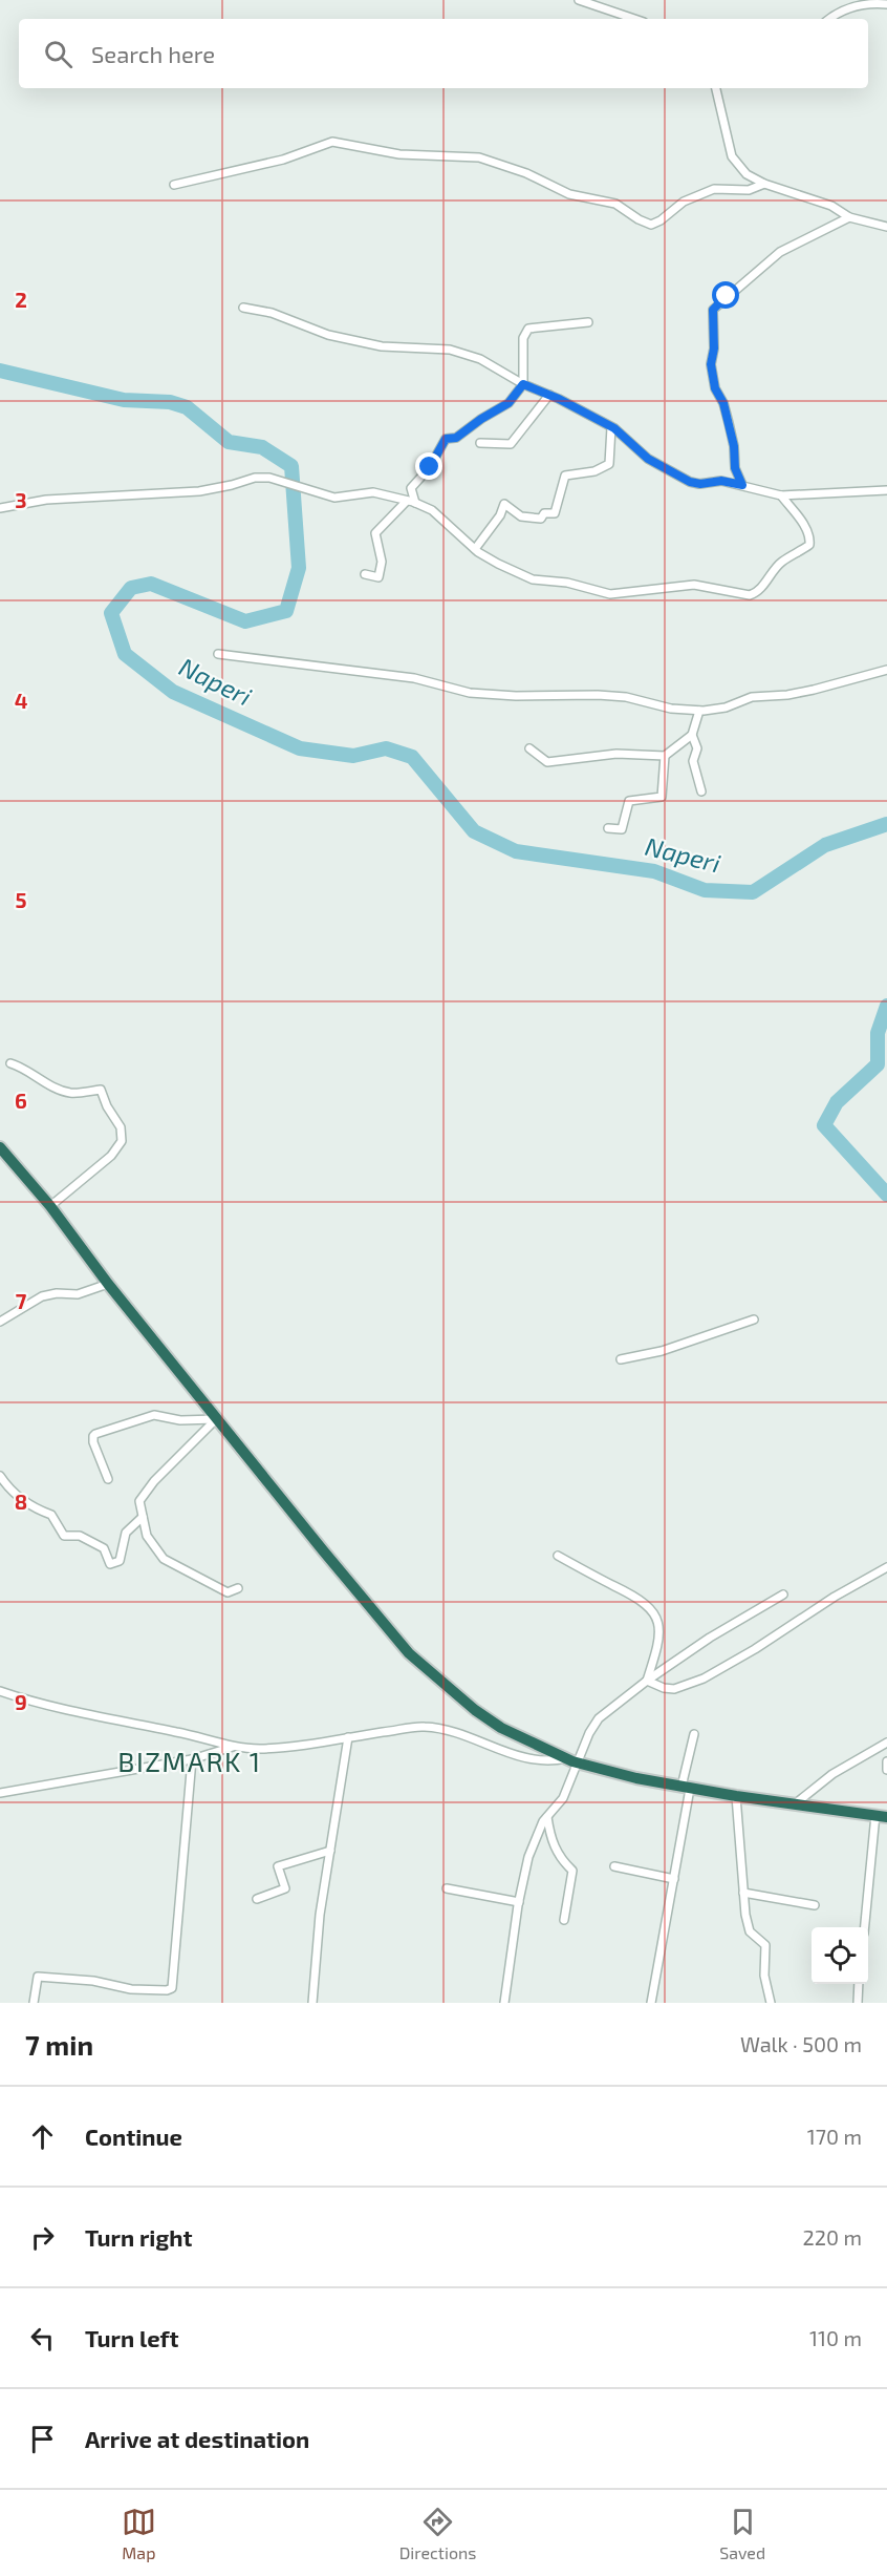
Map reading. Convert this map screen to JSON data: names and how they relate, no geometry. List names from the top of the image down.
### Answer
{
  "districts": ["BIZMARK 1"],
  "water": ["Naperi"],
  "page": {
    "search": "Search here",
    "heading": ["7 min", "Walk · 500 m"],
    "list": [
      ["Continue", "170 m"],
      ["Turn right", "220 m"],
      ["Turn left", "110 m"],
      "Arrive at destination"
    ],
    "nav": ["Map", "Directions", "Saved"]
  },
  "grid": {
    "rows": [
      "2",
      "3",
      "4",
      "5",
      "6",
      "7",
      "8",
      "9"
    ]
  }
}
